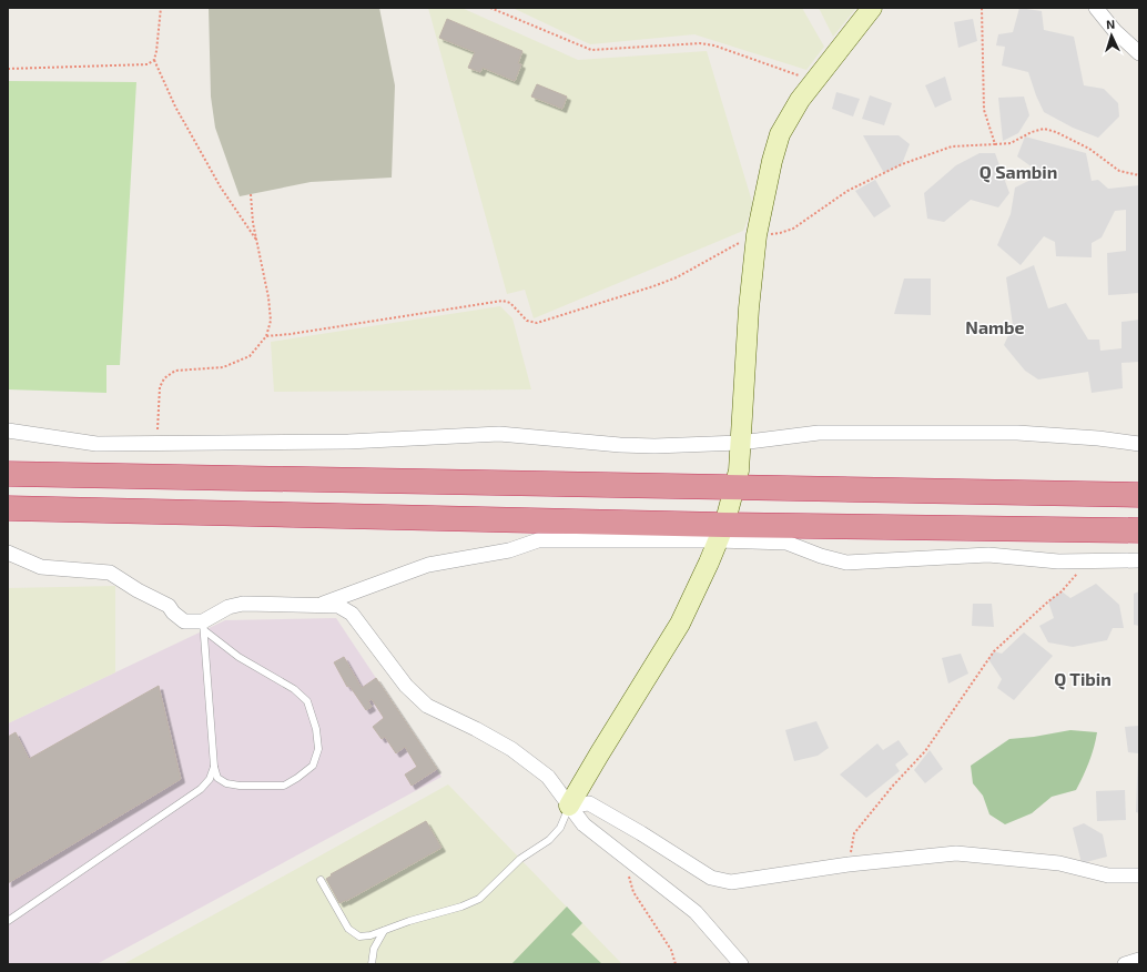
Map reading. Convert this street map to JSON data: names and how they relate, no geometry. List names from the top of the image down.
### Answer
{
  "districts": ["Q Sambin", "Nambe", "Q Tibin"],
  "north": "top"
}
